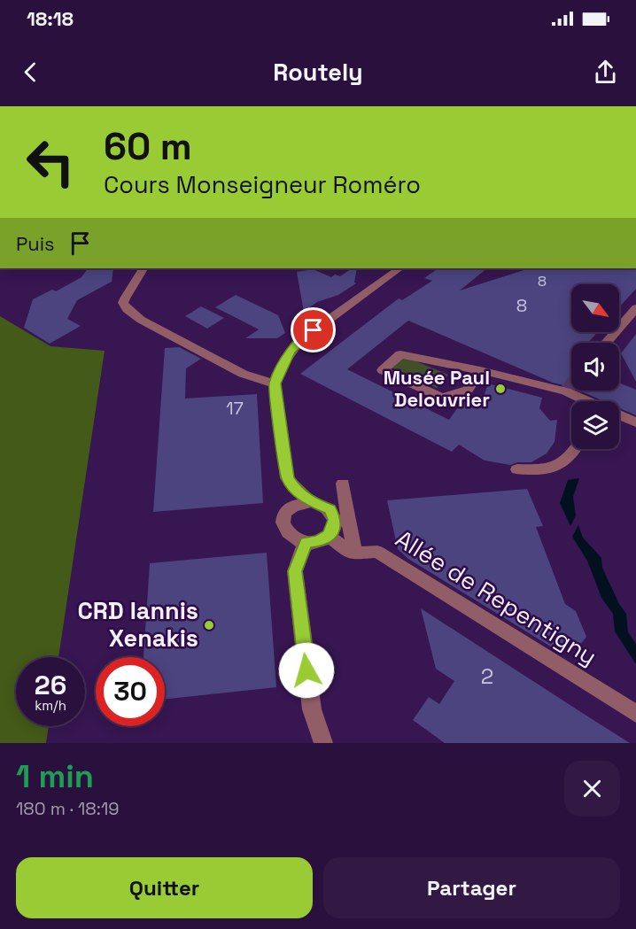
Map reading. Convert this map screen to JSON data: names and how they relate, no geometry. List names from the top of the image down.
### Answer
{
  "streets": {
    "street": ["Allée de Repentigny"]
  },
  "places": ["Musée Paul Delouvrier", "CRD Iannis Xenakis"],
  "house_numbers": [
    "8",
    "8",
    "17",
    "2"
  ],
  "north": "bottom right",
  "page": {
    "status": "18:18",
    "header": "Routely",
    "turn": ["60 m", "Cours Monseigneur Roméro"],
    "then": "Puis",
    "speed": "26 km/h",
    "limit": "30",
    "heading": ["1 min", "180 m · 18:19"],
    "buttons": ["Quitter", "Partager"]
  }
}
